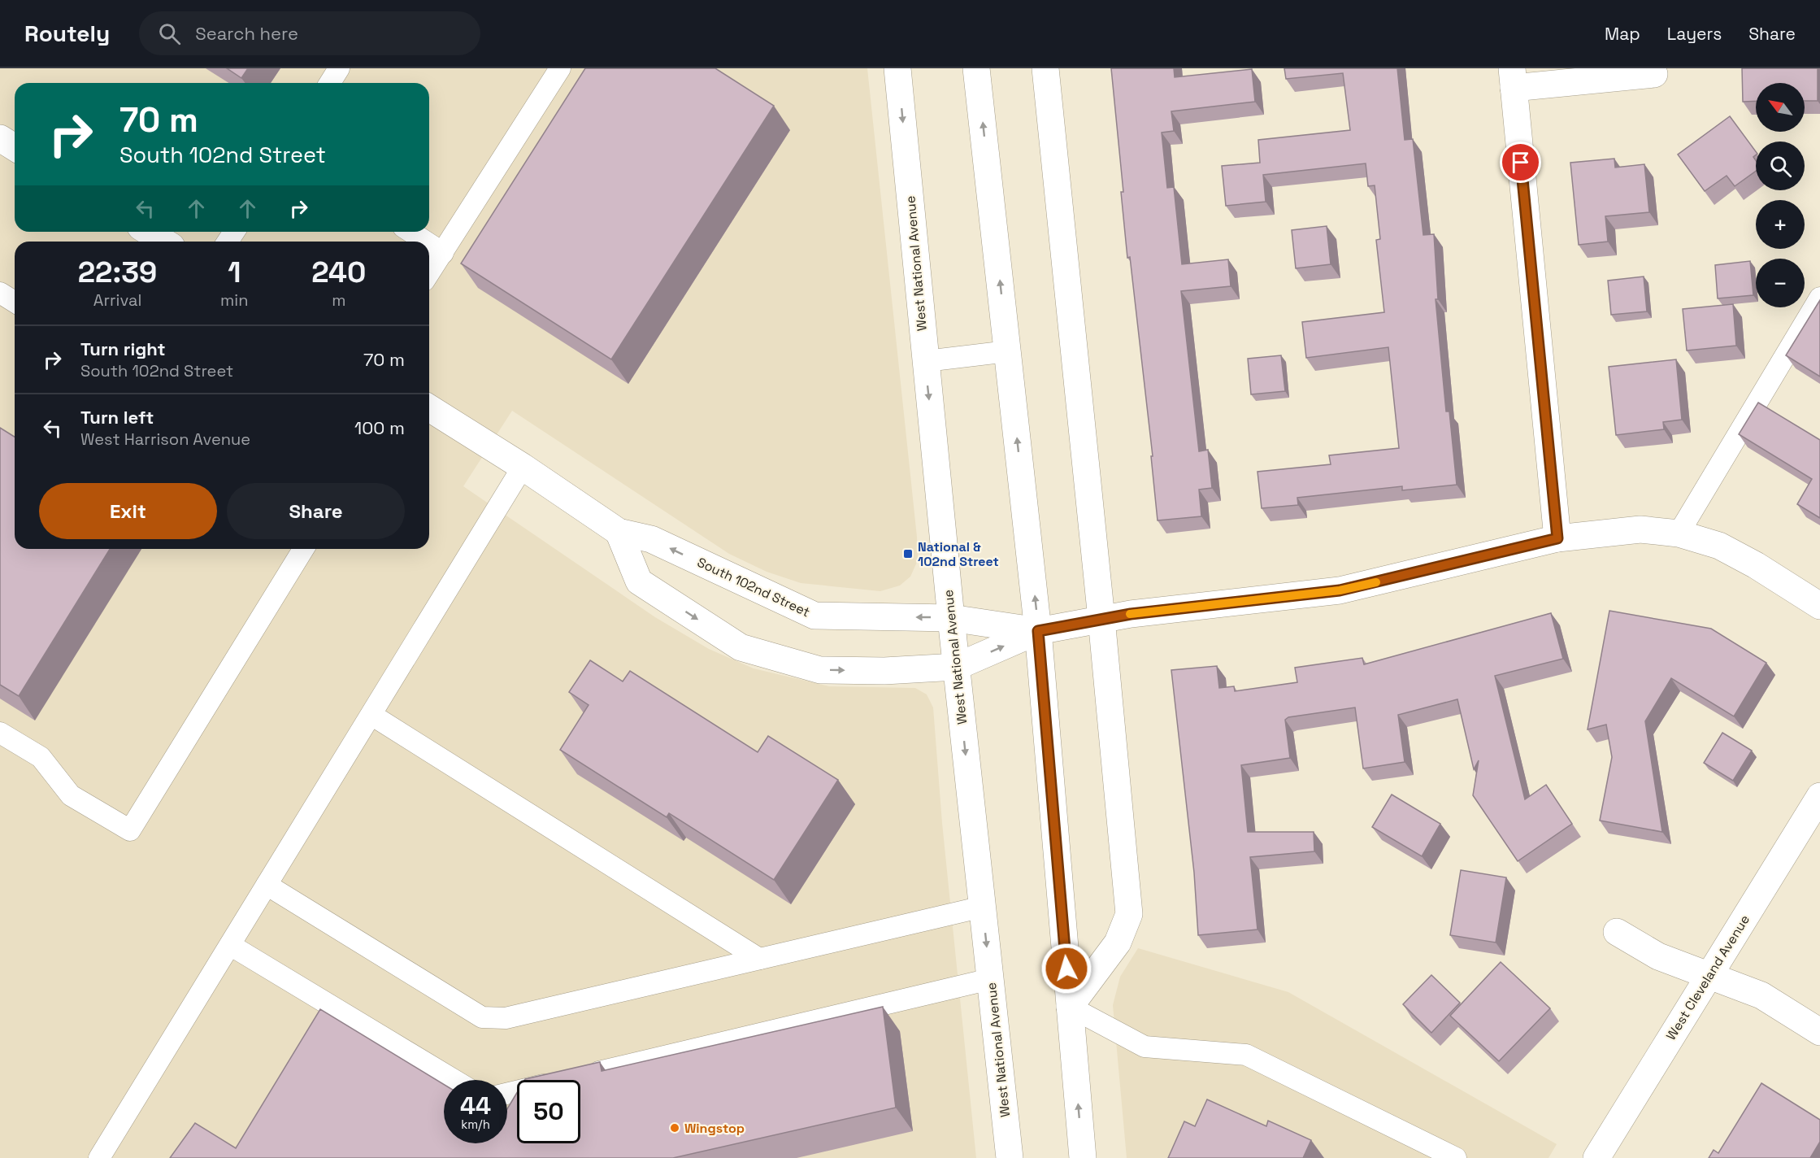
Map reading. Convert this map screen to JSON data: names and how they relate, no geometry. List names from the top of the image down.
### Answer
{
  "streets": {
    "street": ["West National Avenue", "South 102nd Street", "West Cleveland Avenue"]
  },
  "crossings": [
    ["West National Avenue", "South 102nd Street"]
  ],
  "places": {
    "transit": ["National & 102nd Street"],
    "other": ["Wingstop"]
  },
  "north": "top left",
  "page": {
    "header": "Routely",
    "search": "Search here",
    "nav": ["Map", "Layers", "Share"],
    "map_buttons": ["+", "−"],
    "turn": ["70 m", "South 102nd Street"],
    "eta": [
      "22:39",
      "Arrival",
      "1",
      "min",
      "240",
      "m"
    ],
    "list": [
      {
        "name": "Turn right",
        "note": "South 102nd Street",
        "value": "70 m"
      },
      {
        "name": "Turn left",
        "note": "West Harrison Avenue",
        "value": "100 m"
      }
    ],
    "buttons": ["Exit", "Share"],
    "speed": "44 km/h",
    "limit": "50"
  }
}
